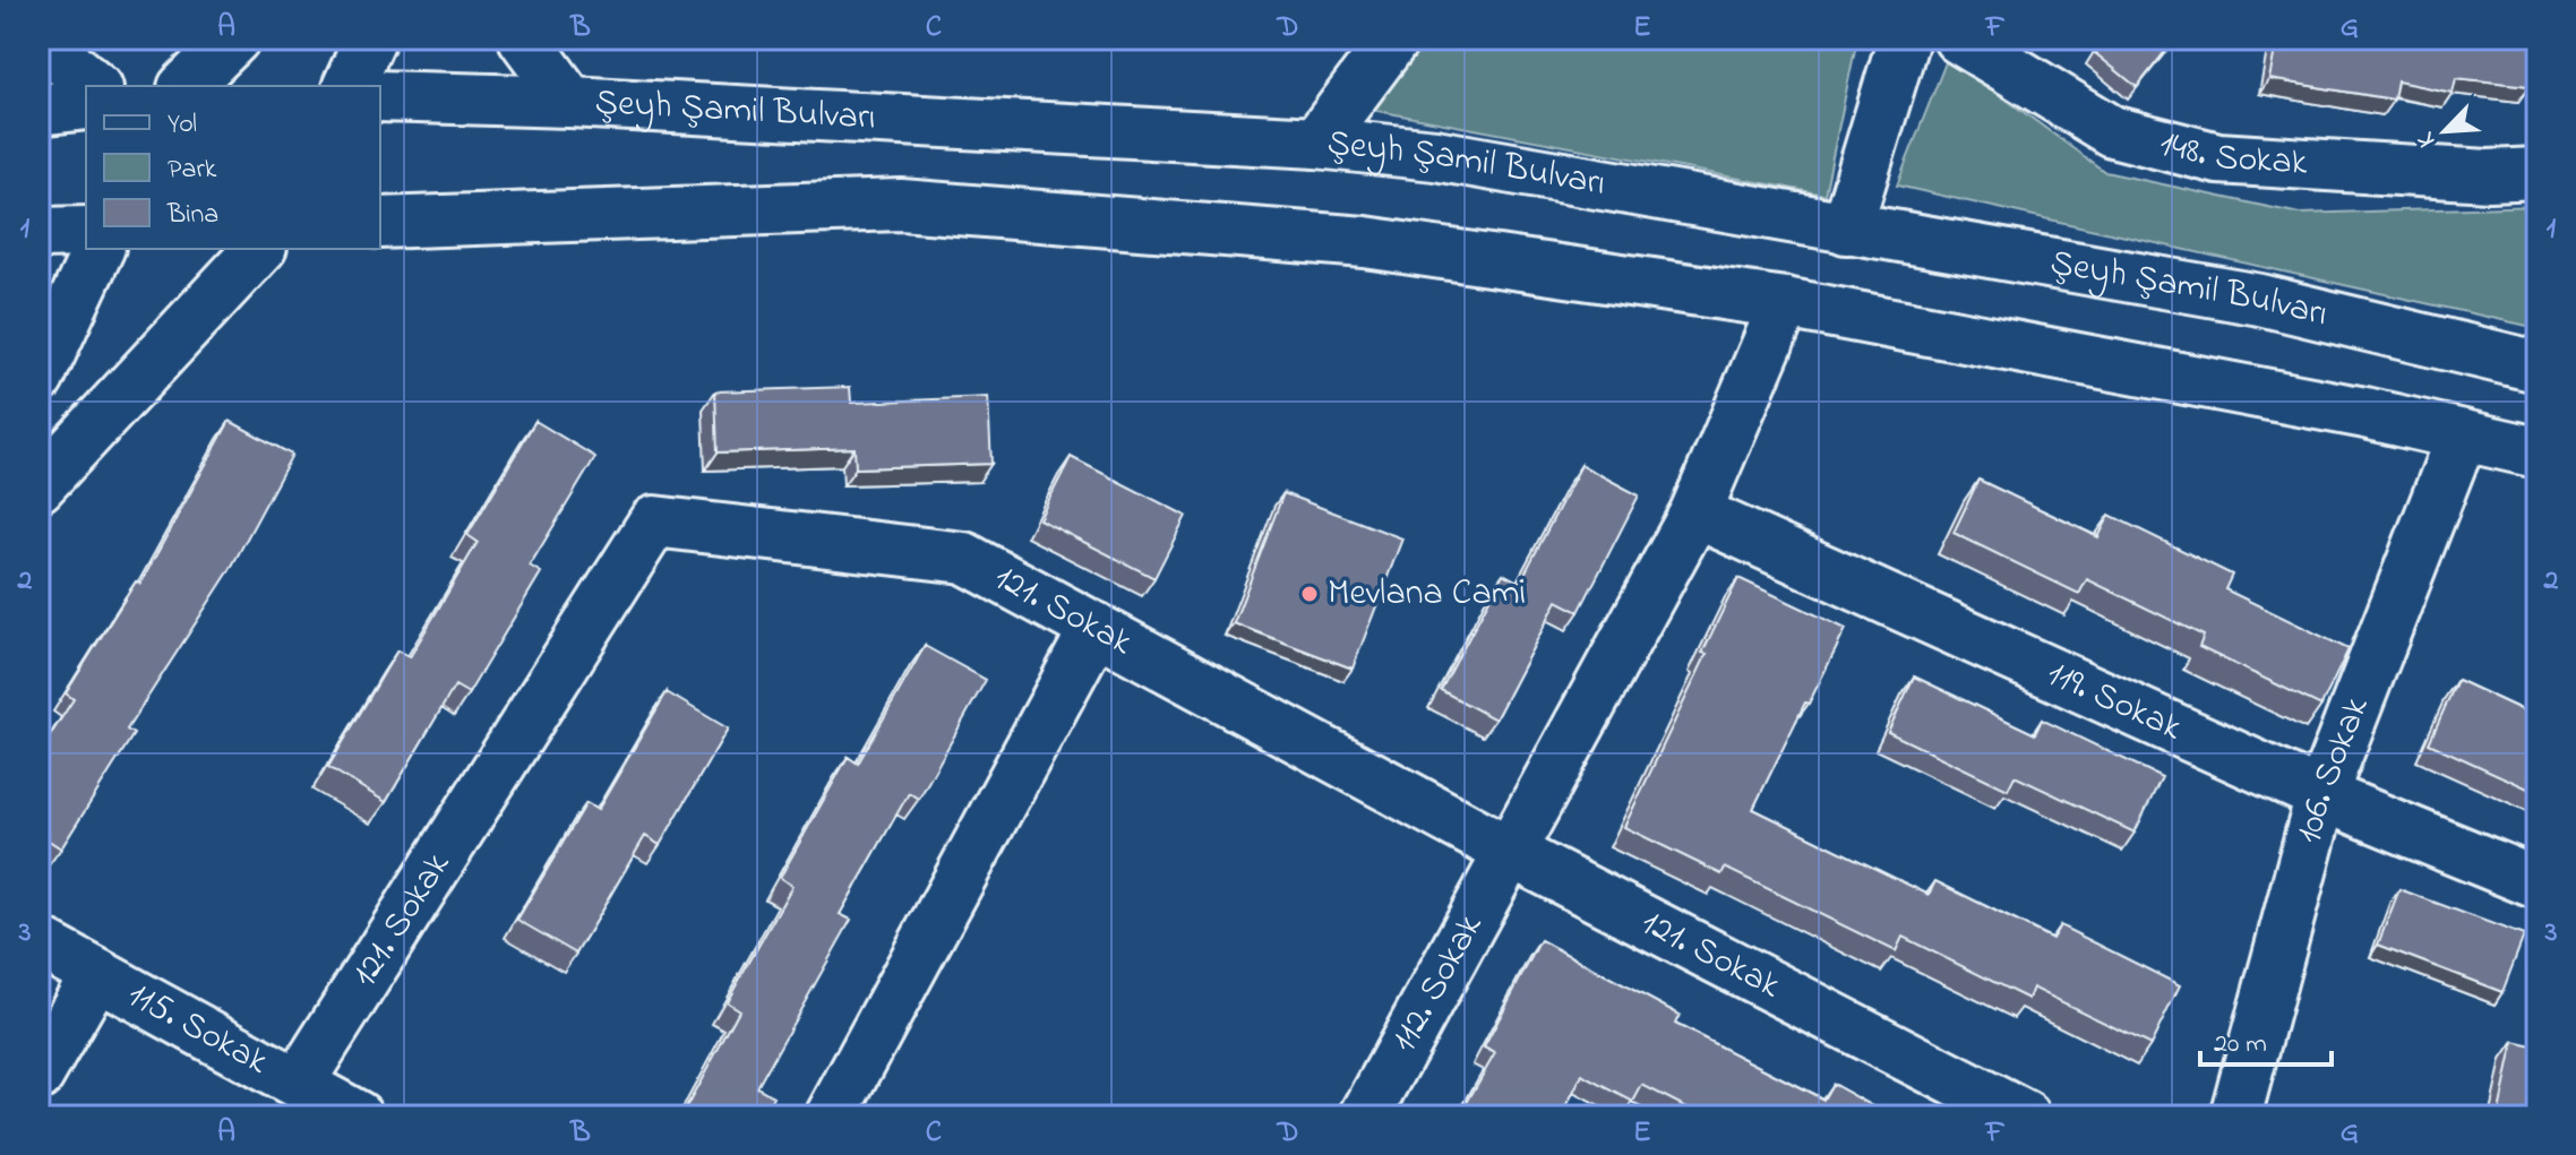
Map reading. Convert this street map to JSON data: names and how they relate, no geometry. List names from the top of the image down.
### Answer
{
  "streets": {
    "street": [
      "Şeyh Şamil Bulvarı",
      "148. Sokak",
      "121. Sokak",
      "119. Sokak",
      "106. Sokak",
      "112. Sokak",
      "115. Sokak"
    ]
  },
  "crossings": [
    ["121. Sokak", "112. Sokak"],
    ["121. Sokak", "115. Sokak"],
    ["119. Sokak", "106. Sokak"],
    ["119. Sokak", "112. Sokak"]
  ],
  "places": ["Mevlana Cami"],
  "legend": ["Yol", "Park", "Bina"],
  "scale_bar": "20 m",
  "north": "bottom left",
  "grid": {
    "columns": [
      "A",
      "B",
      "C",
      "D",
      "E",
      "F",
      "G"
    ],
    "rows": ["1", "2", "3"]
  }
}
